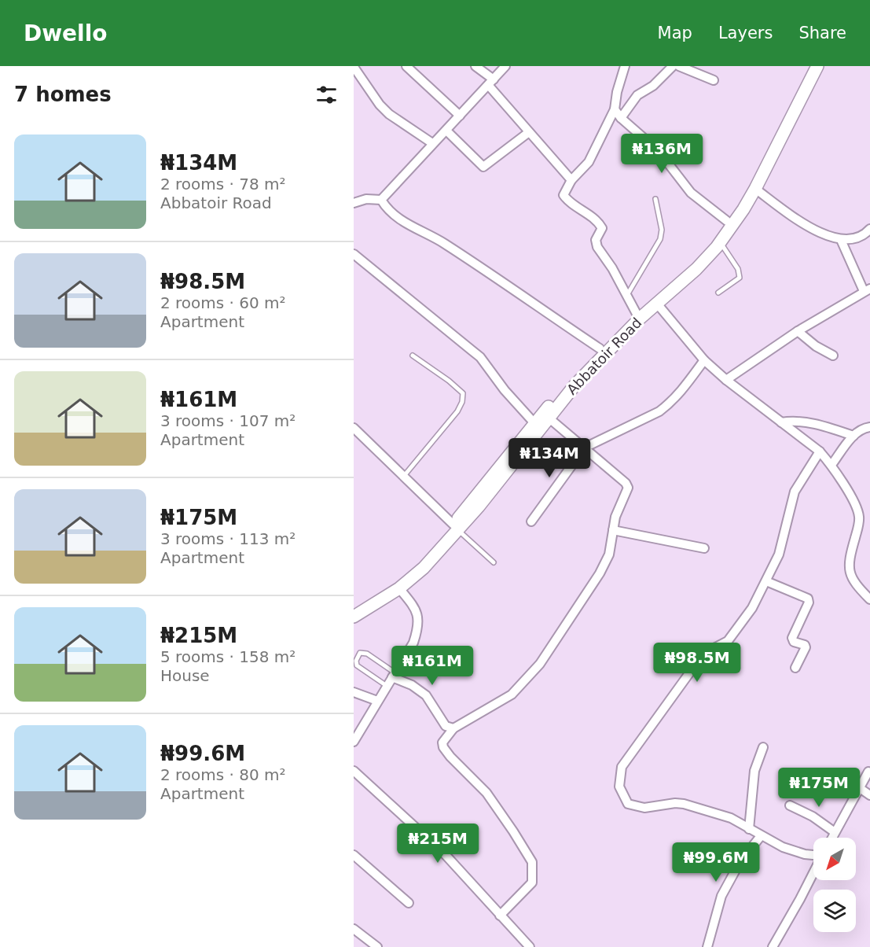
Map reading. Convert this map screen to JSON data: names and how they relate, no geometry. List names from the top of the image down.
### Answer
{
  "streets": {
    "street": ["Abbatoir Road"]
  },
  "north": "bottom left",
  "page": {
    "header": "Dwello",
    "nav": ["Map", "Layers", "Share"],
    "heading": "7 homes",
    "list": [
      {
        "name": "₦134M",
        "note": "2 rooms · 78 m² · Abbatoir Road"
      },
      {
        "name": "₦98.5M",
        "note": "2 rooms · 60 m² · Apartment"
      },
      {
        "name": "₦161M",
        "note": "3 rooms · 107 m² · Apartment"
      },
      {
        "name": "₦175M",
        "note": "3 rooms · 113 m² · Apartment"
      },
      {
        "name": "₦215M",
        "note": "5 rooms · 158 m² · House"
      },
      {
        "name": "₦99.6M",
        "note": "2 rooms · 80 m² · Apartment"
      }
    ],
    "price": [
      "₦136M",
      "₦134M",
      "₦98.5M",
      "₦161M",
      "₦175M",
      "₦215M",
      "₦99.6M"
    ]
  }
}
